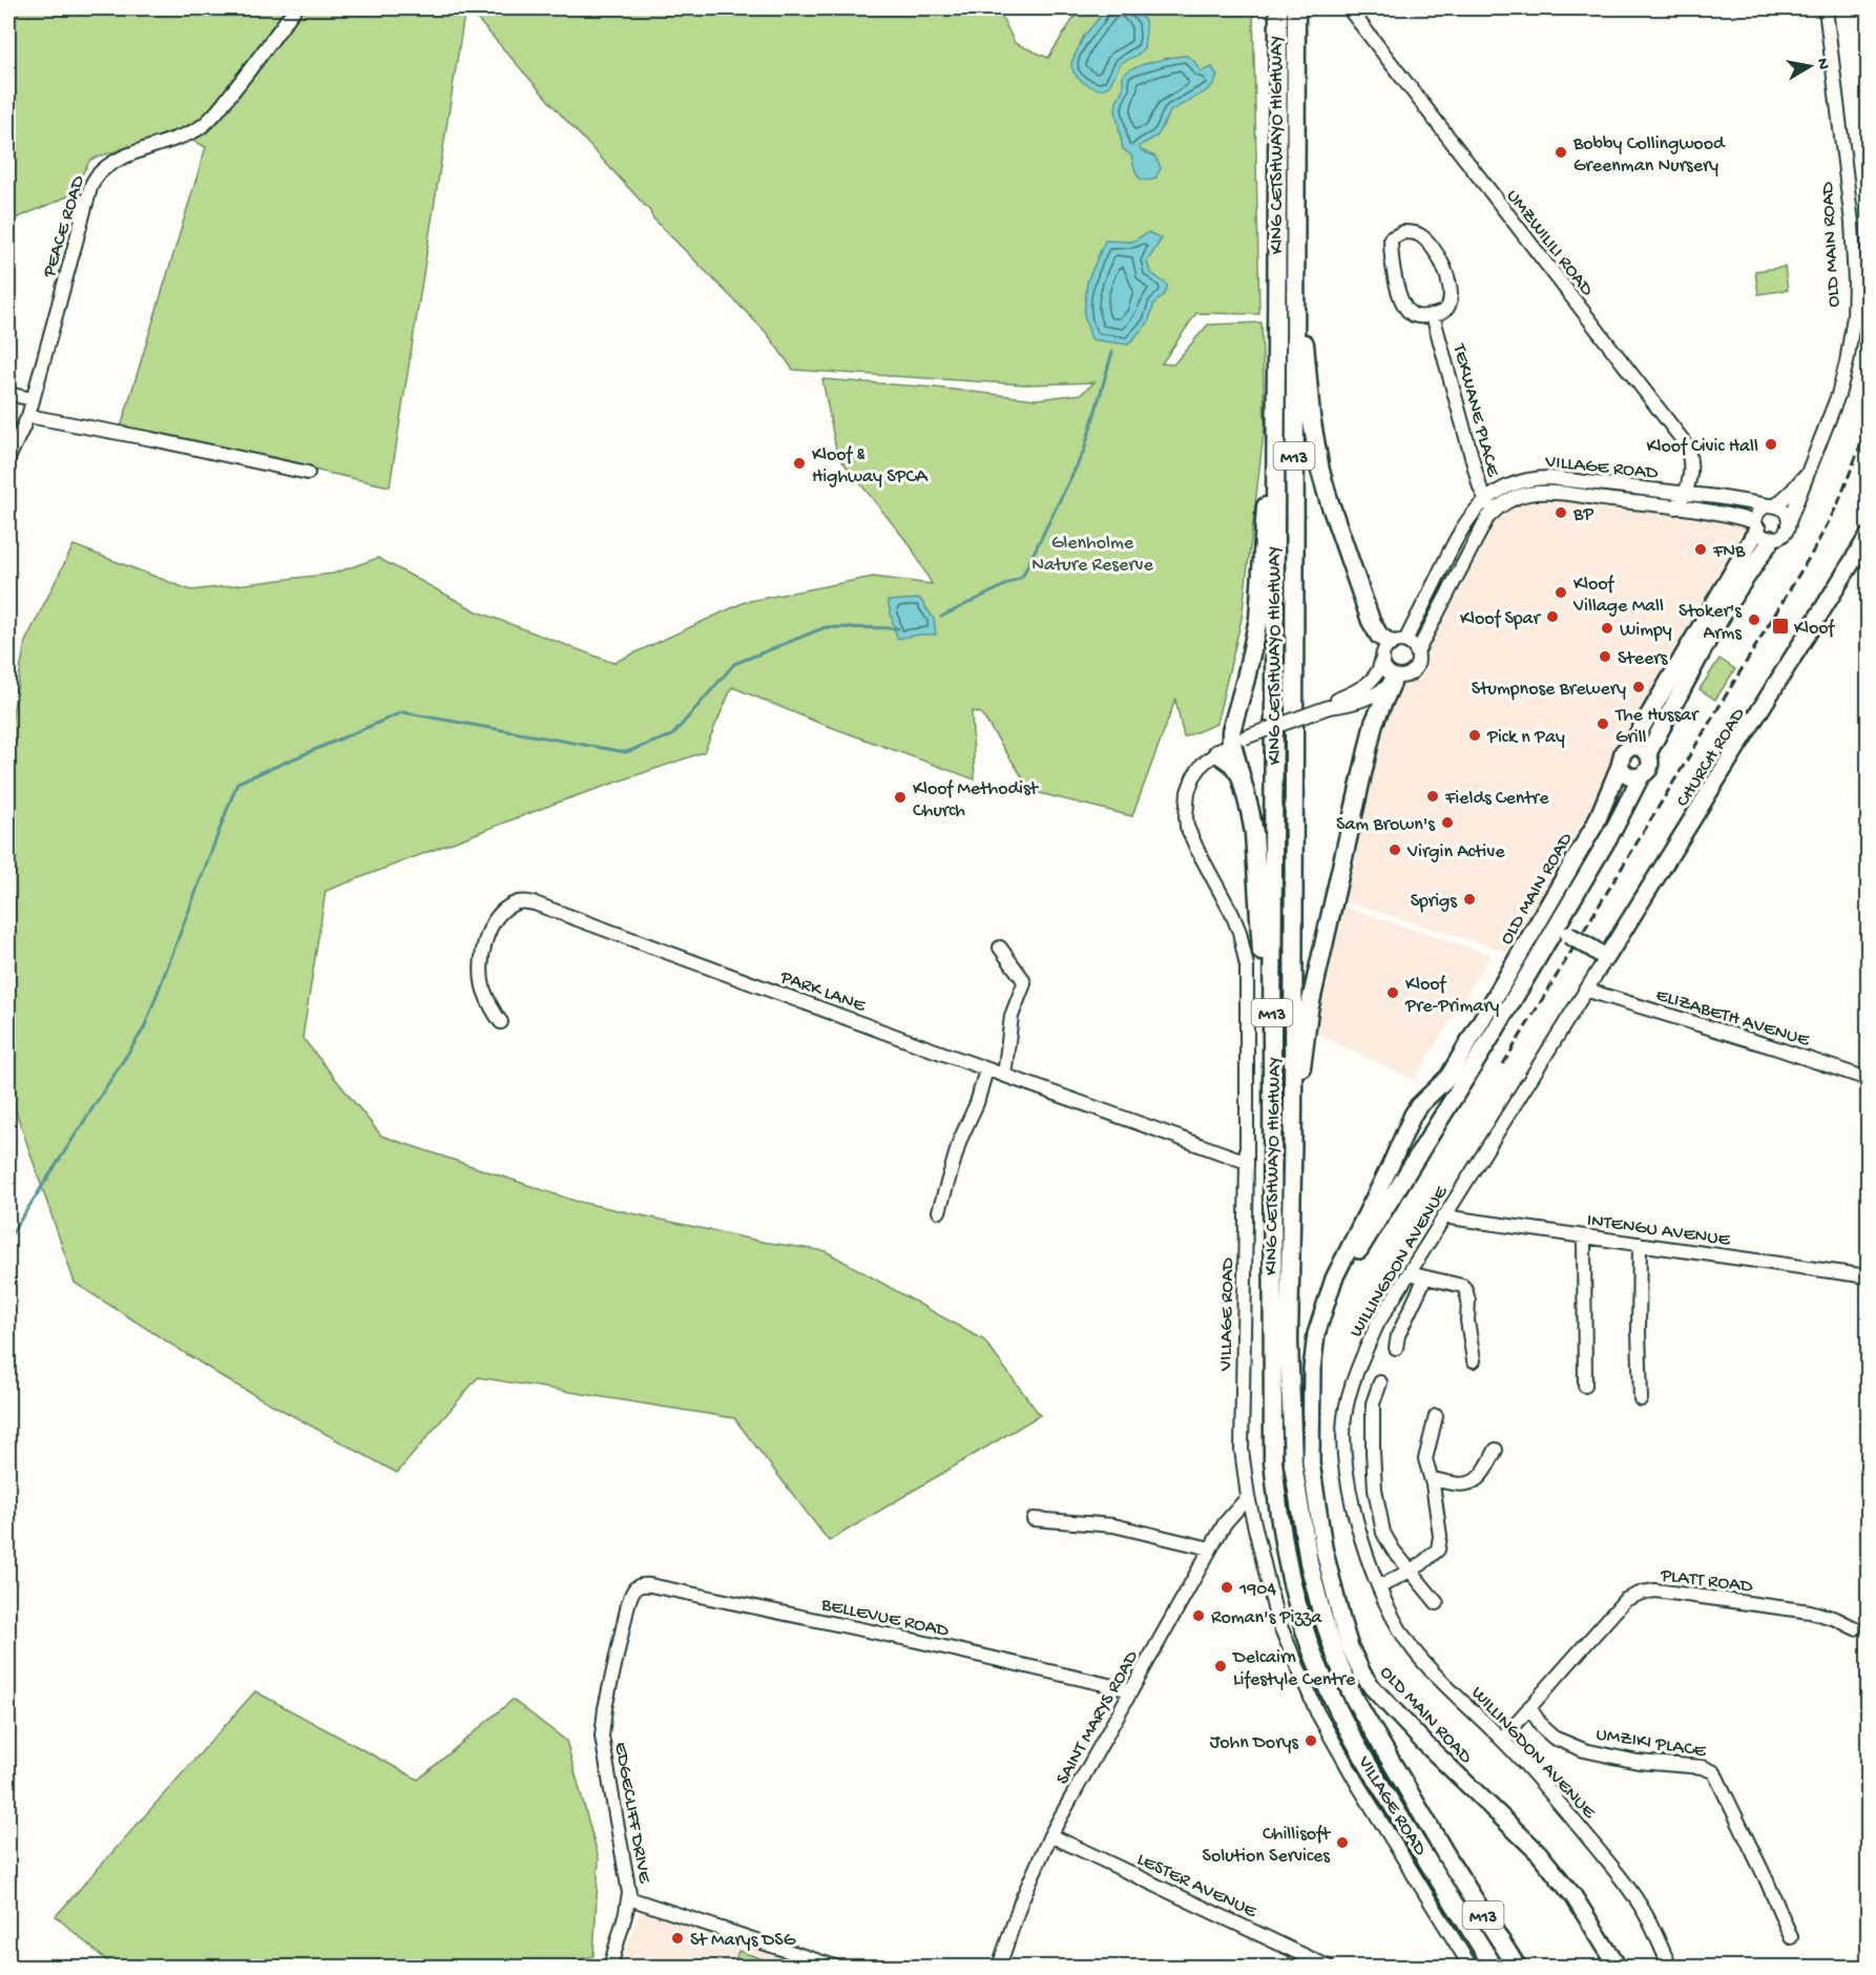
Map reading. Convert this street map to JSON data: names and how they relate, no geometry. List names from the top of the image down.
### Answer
{
  "streets": {
    "highway": ["KING CETSHWAYO HIGHWAY", "M13"],
    "main road": ["OLD MAIN ROAD", "CHURCH ROAD"],
    "street": [
      "PEACE ROAD",
      "UMZWILILI ROAD",
      "TEKWANE PLACE",
      "VILLAGE ROAD",
      "PARK LANE",
      "ELIZABETH AVENUE",
      "INTENGU AVENUE",
      "WILLINGDON AVENUE",
      "PLATT ROAD",
      "BELLEVUE ROAD",
      "SAINT MARYS ROAD",
      "UMZIKI PLACE",
      "EDGECLIFF DRIVE",
      "LESTER AVENUE"
    ]
  },
  "crossings": [
    ["UMZWILILI ROAD", "VILLAGE ROAD"],
    ["OLD MAIN ROAD", "VILLAGE ROAD"],
    ["TEKWANE PLACE", "VILLAGE ROAD"],
    ["VILLAGE ROAD", "PARK LANE"],
    ["VILLAGE ROAD", "SAINT MARYS ROAD"],
    ["CHURCH ROAD", "WILLINGDON AVENUE"],
    ["ELIZABETH AVENUE", "WILLINGDON AVENUE"],
    ["INTENGU AVENUE", "WILLINGDON AVENUE"],
    ["WILLINGDON AVENUE", "PLATT ROAD"],
    ["PLATT ROAD", "UMZIKI PLACE"],
    ["BELLEVUE ROAD", "SAINT MARYS ROAD"],
    ["BELLEVUE ROAD", "EDGECLIFF DRIVE"],
    ["SAINT MARYS ROAD", "LESTER AVENUE"]
  ],
  "parks": ["Glenholme Nature Reserve"],
  "places": {
    "other": [
      "Bobby Collingwood Greenman Nursery",
      "Kloof Civic Hall",
      "Kloof & Highway SPCA",
      "BP",
      "FNB",
      "Kloof Village Mall",
      "Kloof Spar",
      "Stoker's Arms",
      "Wimpy",
      "Steers",
      "Stumpnose Brewery",
      "The Hussar Grill",
      "Pick n Pay",
      "Fields Centre",
      "Kloof Methodist Church",
      "Sam Brown's",
      "Virgin Active",
      "Sprigs",
      "Kloof Pre-Primary",
      "1904",
      "Roman's Pizza",
      "Delcairn Lifestyle Centre",
      "John Dorys",
      "Chillisoft Solution Services",
      "St Marys DSG"
    ],
    "transit": ["Kloof"]
  },
  "north": "right"
}
